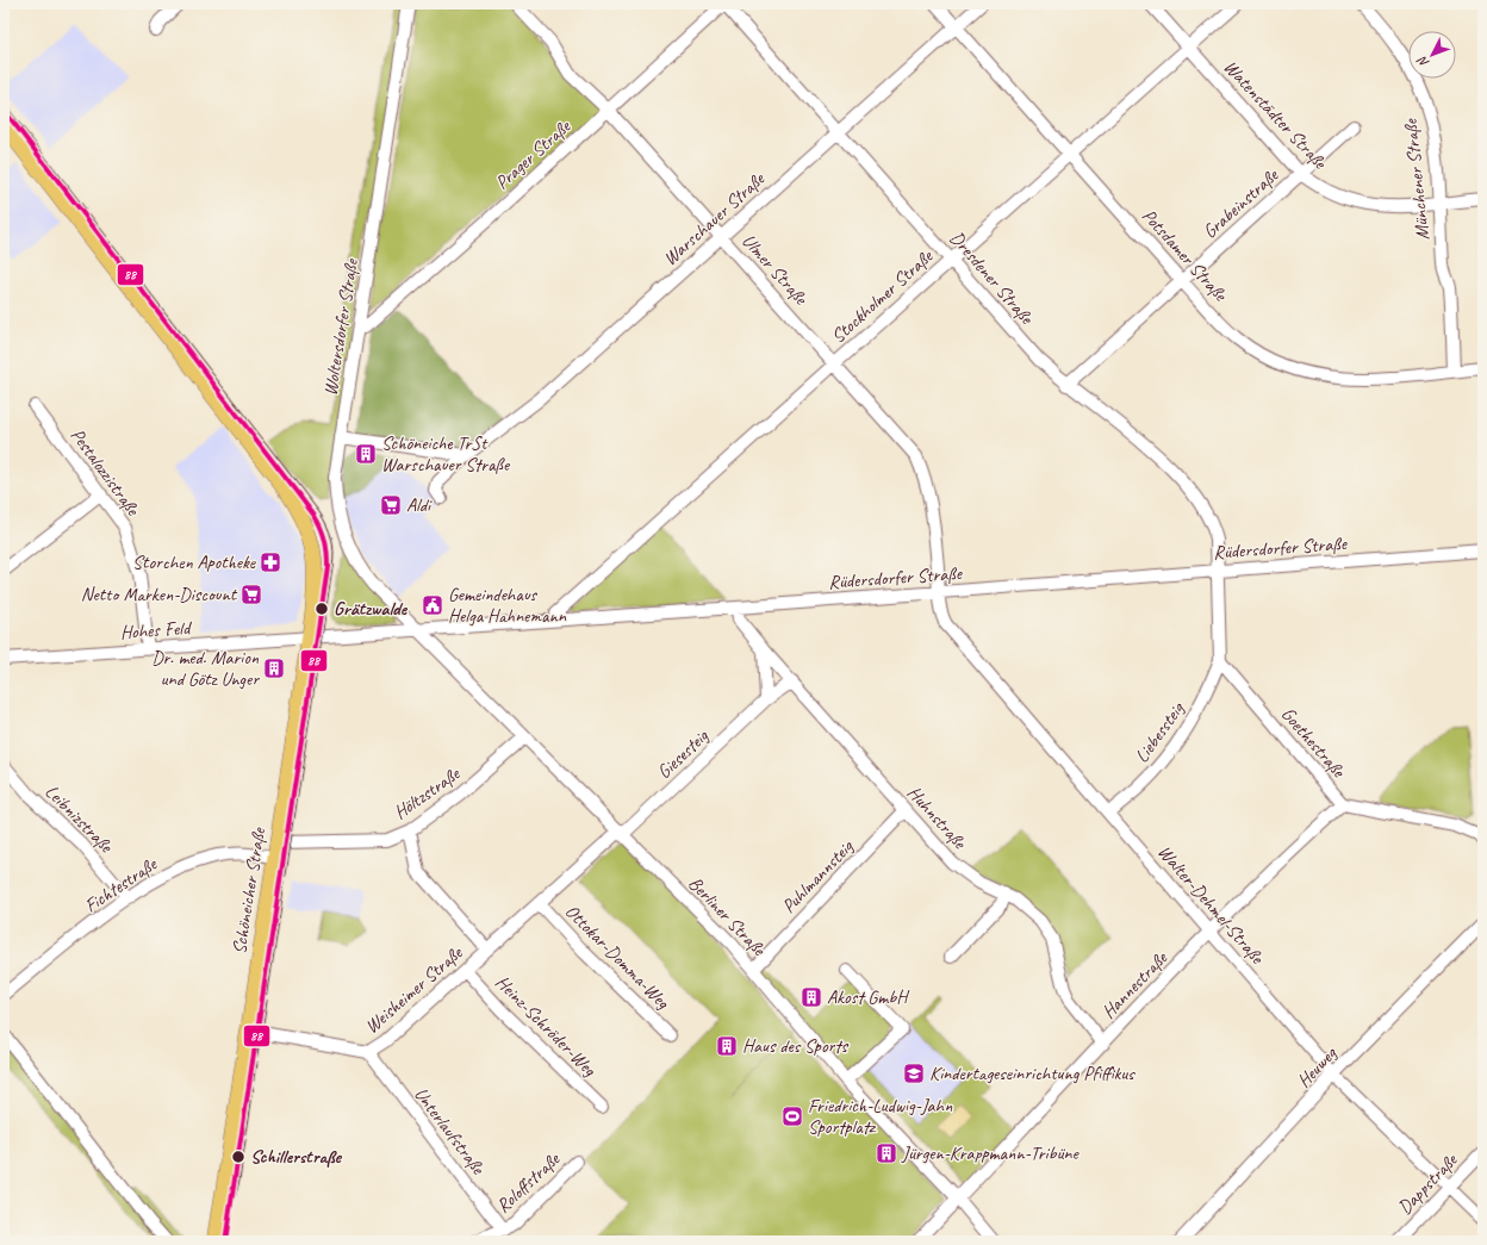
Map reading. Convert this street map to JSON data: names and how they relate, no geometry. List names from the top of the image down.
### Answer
{
  "streets": {
    "main road": ["Schöneicher Straße"],
    "street": [
      "Watenstädter Straße",
      "Prager Straße",
      "Münchener Straße",
      "Grabeinstraße",
      "Warschauer Straße",
      "Potsdamer Straße",
      "Ulmer Straße",
      "Dresdener Straße",
      "Stockholmer Straße",
      "Woltersdorfer Straße",
      "Pestalozzistraße",
      "Rüdersdorfer Straße",
      "Hohes Feld",
      "Liebessteig",
      "Goethestraße",
      "Giesesteig",
      "Höltzstraße",
      "Huhnstraße",
      "Leibnizstraße",
      "Puhlmannsteig",
      "Fichtestraße",
      "Walter-Dehmel-Straße",
      "Berliner Straße",
      "Ottokar-Domma-Weg",
      "Hannestraße",
      "Weisheimer Straße",
      "Heinz-Schröder-Weg",
      "Heuweg",
      "Unterlaufstraße",
      "Roloffstraße",
      "Dappstraße"
    ]
  },
  "crossings": [
    ["Watenstädter Straße", "Münchener Straße"],
    ["Watenstädter Straße", "Grabeinstraße"],
    ["Watenstädter Straße", "Stockholmer Straße"],
    ["Prager Straße", "Ulmer Straße"],
    ["Prager Straße", "Dresdener Straße"],
    ["Prager Straße", "Woltersdorfer Straße"],
    ["Münchener Straße", "Potsdamer Straße"],
    ["Grabeinstraße", "Potsdamer Straße"],
    ["Grabeinstraße", "Dresdener Straße"],
    ["Warschauer Straße", "Potsdamer Straße"],
    ["Warschauer Straße", "Ulmer Straße"],
    ["Warschauer Straße", "Dresdener Straße"],
    ["Potsdamer Straße", "Stockholmer Straße"],
    ["Ulmer Straße", "Stockholmer Straße"],
    ["Ulmer Straße", "Rüdersdorfer Straße"],
    ["Ulmer Straße", "Walter-Dehmel-Straße"],
    ["Dresdener Straße", "Stockholmer Straße"],
    ["Dresdener Straße", "Rüdersdorfer Straße"],
    ["Stockholmer Straße", "Rüdersdorfer Straße"],
    ["Woltersdorfer Straße", "Rüdersdorfer Straße"],
    ["Woltersdorfer Straße", "Berliner Straße"],
    ["Pestalozzistraße", "Hohes Feld"],
    ["Rüdersdorfer Straße", "Hohes Feld"],
    ["Rüdersdorfer Straße", "Huhnstraße"],
    ["Rüdersdorfer Straße", "Schöneicher Straße"],
    ["Rüdersdorfer Straße", "Walter-Dehmel-Straße"],
    ["Rüdersdorfer Straße", "Berliner Straße"],
    ["Hohes Feld", "Schöneicher Straße"],
    ["Liebessteig", "Goethestraße"],
    ["Liebessteig", "Walter-Dehmel-Straße"],
    ["Goethestraße", "Hannestraße"],
    ["Giesesteig", "Huhnstraße"],
    ["Giesesteig", "Berliner Straße"],
    ["Giesesteig", "Weisheimer Straße"],
    ["Höltzstraße", "Schöneicher Straße"],
    ["Höltzstraße", "Berliner Straße"],
    ["Höltzstraße", "Weisheimer Straße"],
    ["Huhnstraße", "Puhlmannsteig"],
    ["Huhnstraße", "Hannestraße"],
    ["Leibnizstraße", "Fichtestraße"],
    ["Puhlmannsteig", "Berliner Straße"],
    ["Fichtestraße", "Schöneicher Straße"],
    ["Schöneicher Straße", "Weisheimer Straße"],
    ["Walter-Dehmel-Straße", "Hannestraße"],
    ["Walter-Dehmel-Straße", "Heuweg"],
    ["Walter-Dehmel-Straße", "Dappstraße"],
    ["Berliner Straße", "Hannestraße"],
    ["Berliner Straße", "Weisheimer Straße"],
    ["Ottokar-Domma-Weg", "Weisheimer Straße"],
    ["Weisheimer Straße", "Heinz-Schröder-Weg"],
    ["Weisheimer Straße", "Unterlaufstraße"],
    ["Unterlaufstraße", "Roloffstraße"]
  ],
  "places": {
    "building": [
      "Schöneiche TrSt Warschauer Straße",
      "Dr. med. Marion und Götz Unger",
      "Akost GmbH",
      "Haus des Sports",
      "Jürgen-Krappmann-Tribüne"
    ],
    "supermarket": ["Aldi", "Netto Marken-Discount"],
    "pharmacy": ["Storchen Apotheke"],
    "public building": ["Gemeindehaus Helga Hahnemann"],
    "other": ["Grätzwalde", "Schillerstraße"],
    "school or university": ["Kindertageseinrichtung Pfiffikus"],
    "sports": ["Friedrich-Ludwig-Jahn Sportplatz"]
  },
  "lines": ["transit line 88"],
  "north": "bottom left"
}
